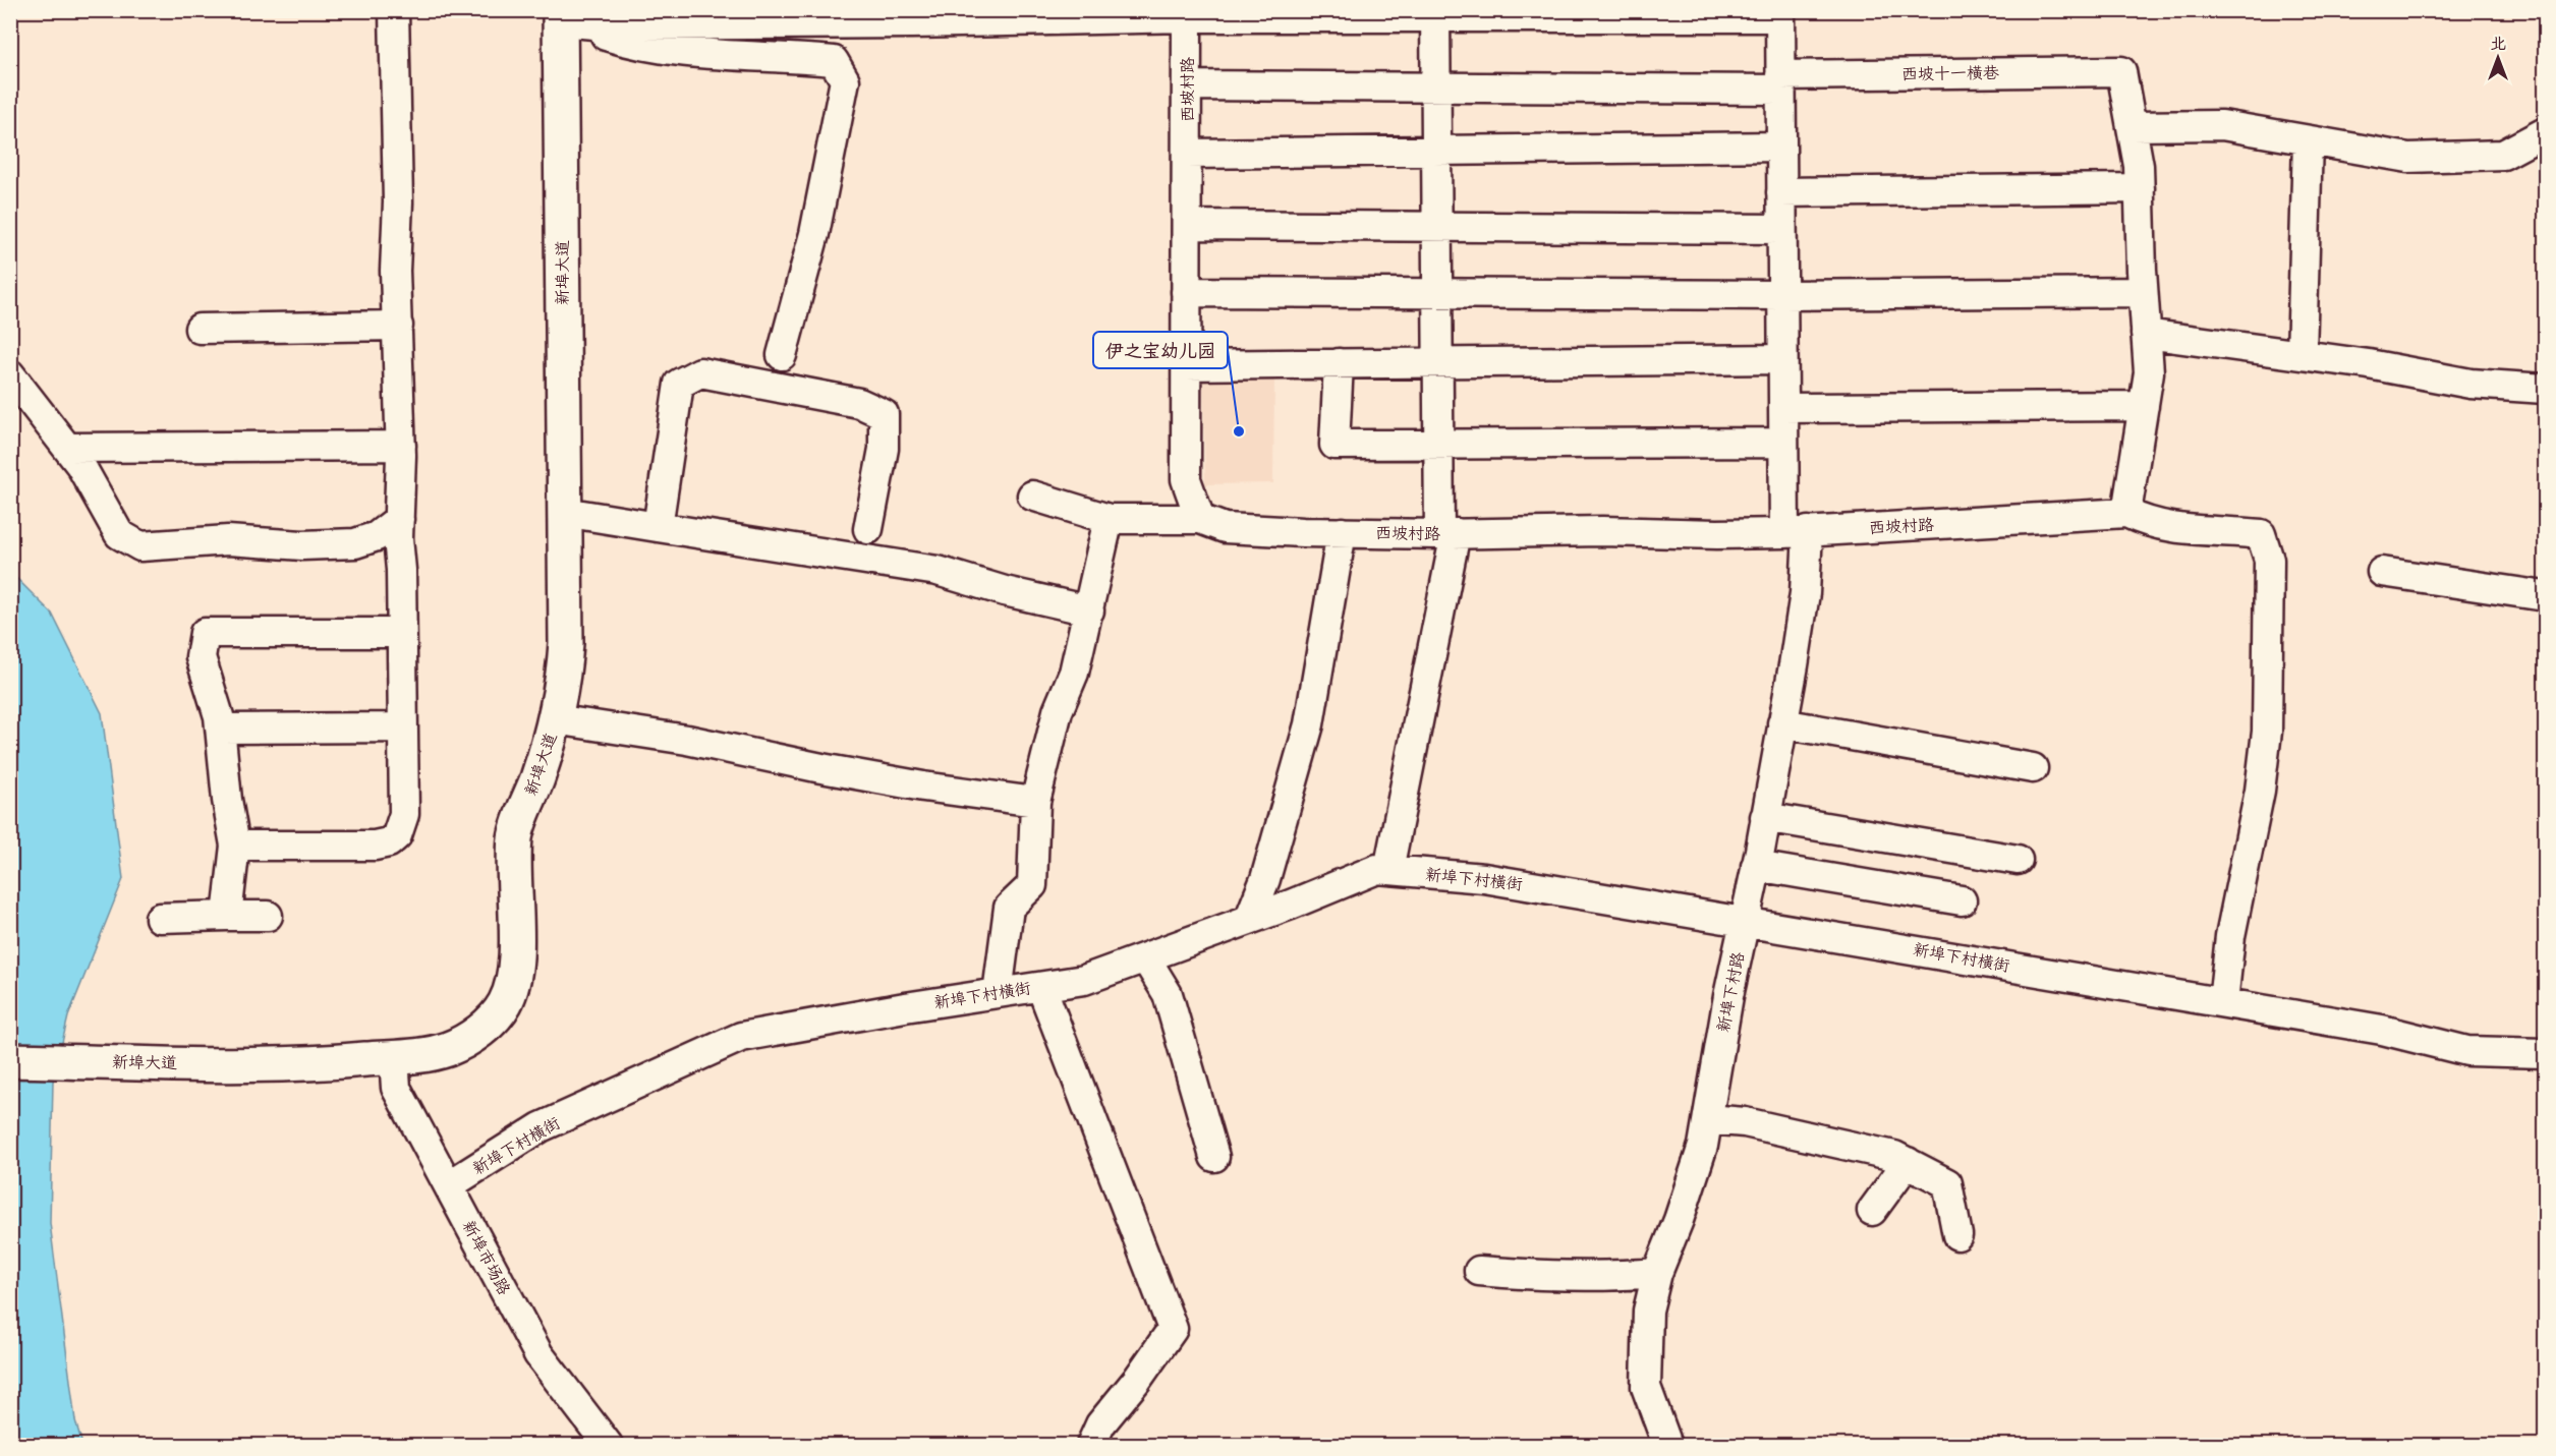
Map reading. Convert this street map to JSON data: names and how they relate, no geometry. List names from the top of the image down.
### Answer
{
  "streets": {
    "main road": ["新埠大道"],
    "street": [
      "西坡十一横巷",
      "西坡村路",
      "新埠下村横街",
      "新埠下村路",
      "新埠市场路"
    ]
  },
  "crossings": [
    ["西坡十一横巷", "西坡村路"],
    ["西坡十一横巷", "新埠下村路"],
    ["西坡村路", "新埠下村路"],
    ["新埠大道", "新埠市场路"],
    ["新埠下村横街", "新埠下村路"],
    ["新埠下村横街", "新埠市场路"]
  ],
  "places": ["伊之宝幼儿园"],
  "north": "top"
}
